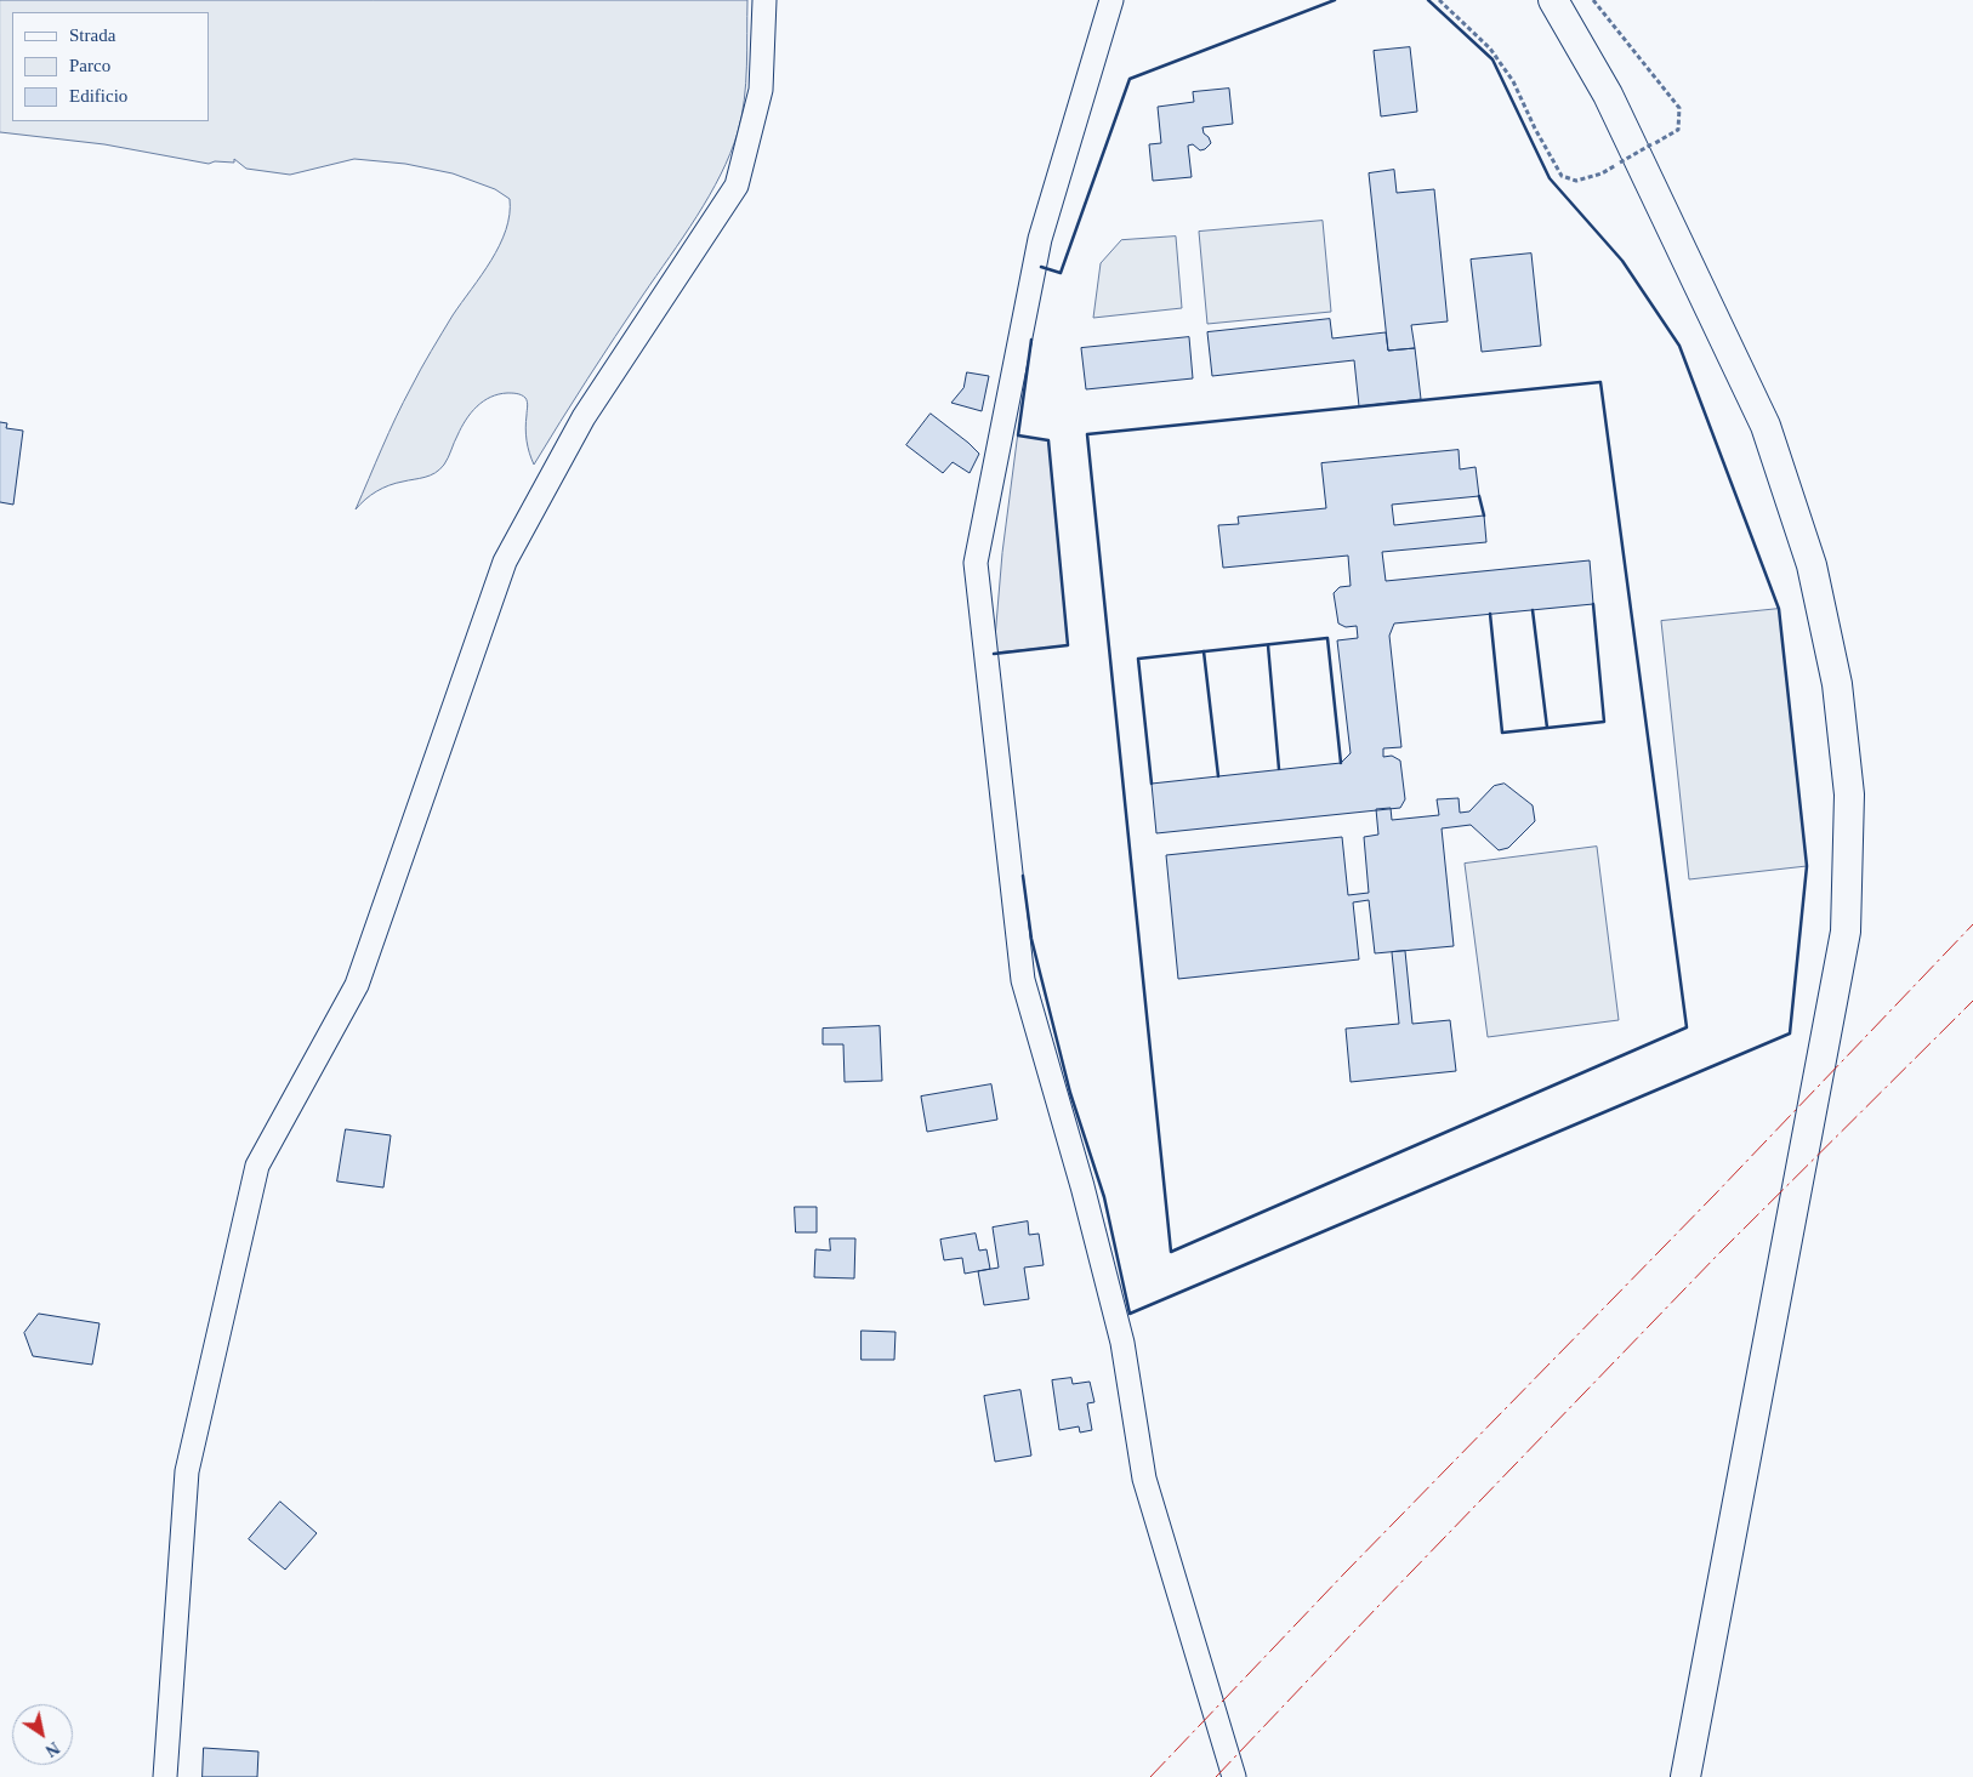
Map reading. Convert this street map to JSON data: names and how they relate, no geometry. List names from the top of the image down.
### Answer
{
  "legend": ["Strada", "Parco", "Edificio"],
  "north": "bottom right"
}
